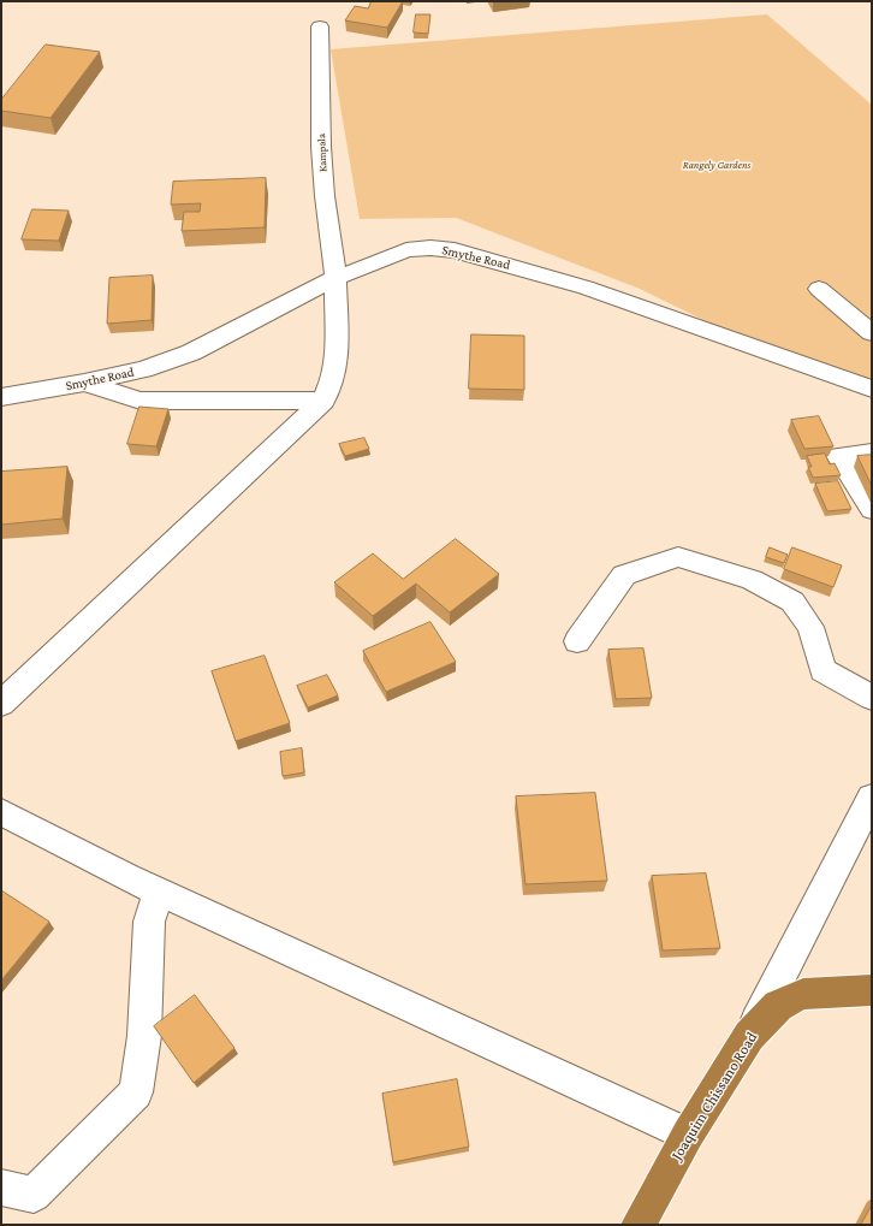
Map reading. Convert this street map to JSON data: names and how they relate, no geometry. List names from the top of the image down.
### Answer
{
  "streets": {
    "highway": ["Joaquim Chissano Road"],
    "street": ["Kampala", "Smythe Road"]
  },
  "crossings": [
    ["Kampala", "Smythe Road"]
  ],
  "parks": ["Rangely Gardens"]
}
